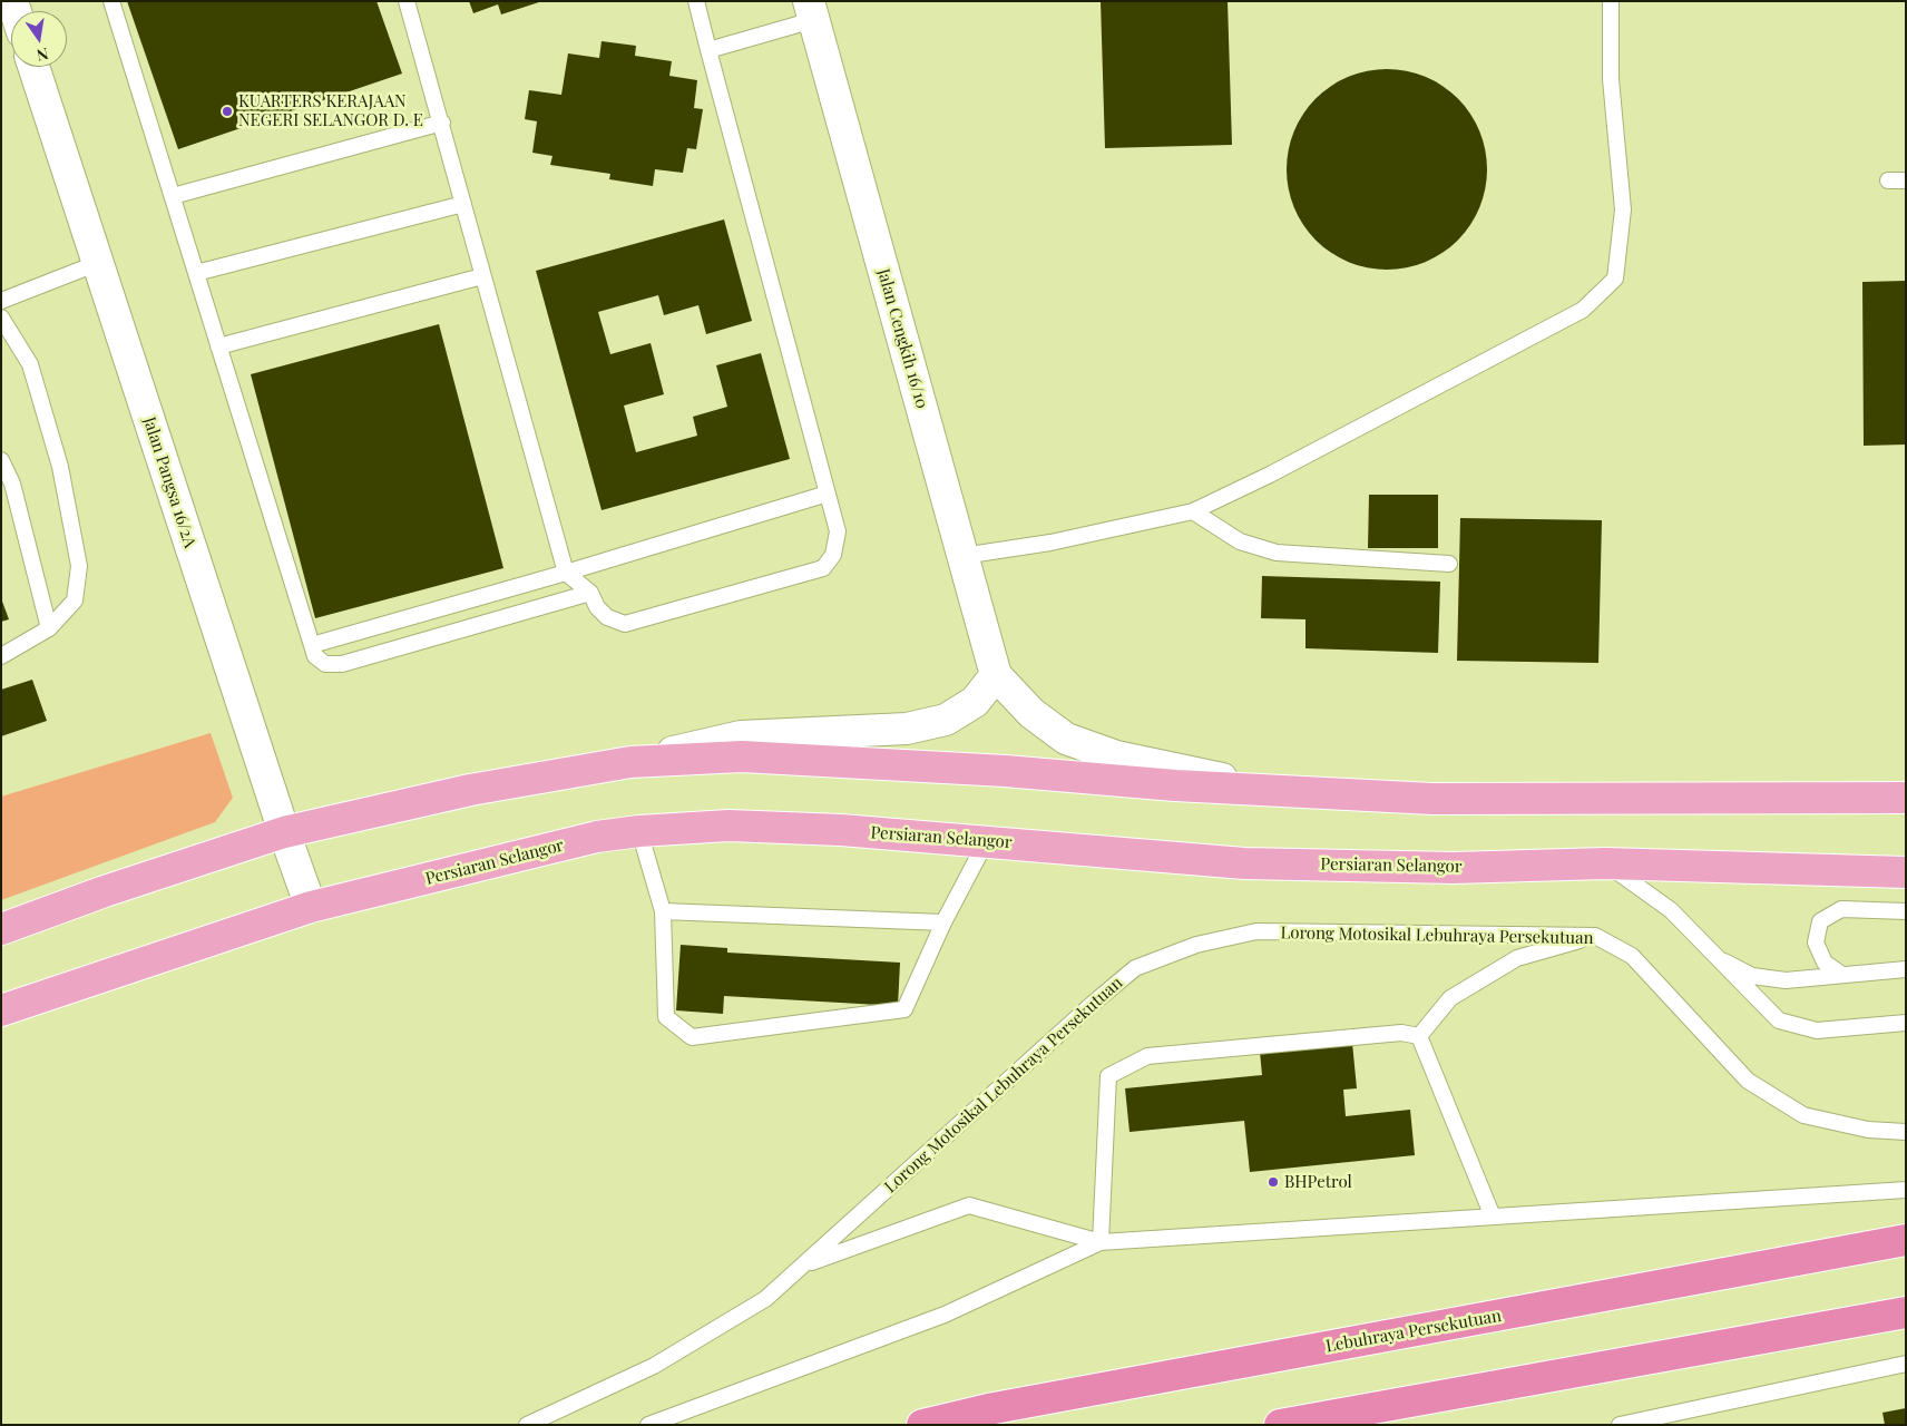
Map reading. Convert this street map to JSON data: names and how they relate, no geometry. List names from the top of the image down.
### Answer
{
  "streets": {
    "highway": ["Lebuhraya Persekutuan"],
    "main road": ["Persiaran Selangor"],
    "street": ["Jalan Cengkih 16/10", "Jalan Pangsa 16/2A"],
    "lane": ["Lorong Motosikal Lebuhraya Persekutuan"]
  },
  "crossings": [
    ["Jalan Pangsa 16/2A", "Persiaran Selangor"]
  ],
  "places": ["KUARTERS KERAJAAN NEGERI SELANGOR D. E", "BHPetrol"],
  "north": "bottom"
}
